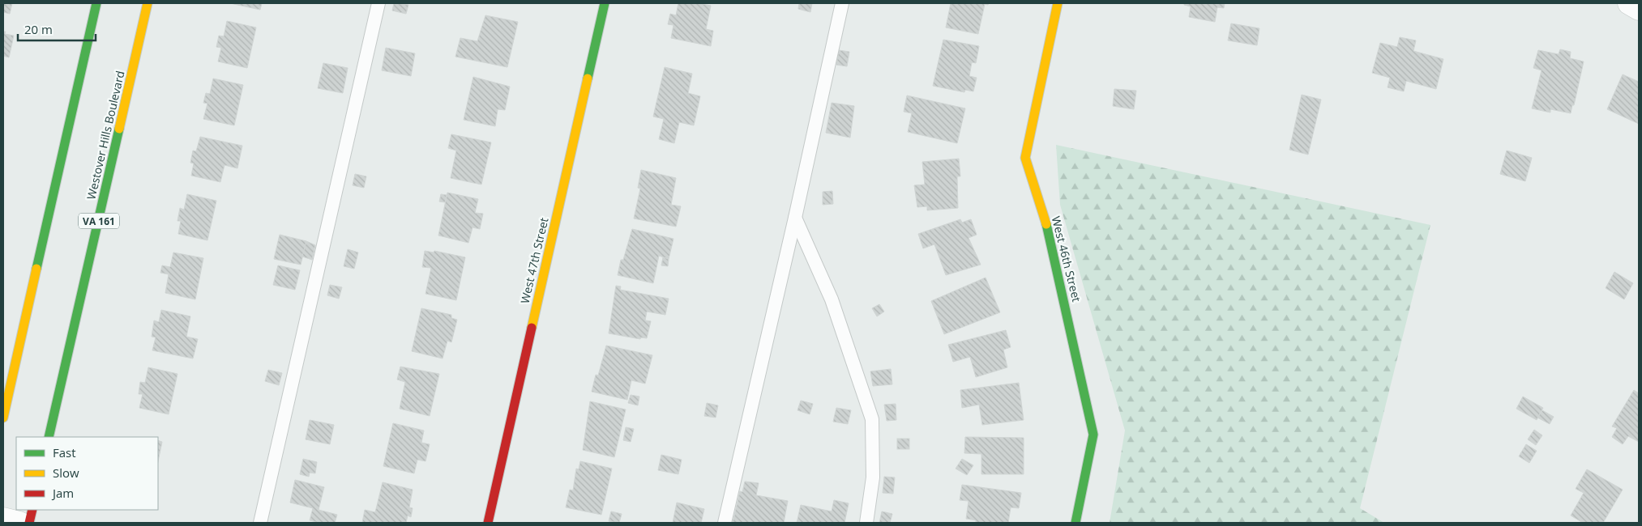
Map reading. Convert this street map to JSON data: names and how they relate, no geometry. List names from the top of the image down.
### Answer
{
  "streets": {
    "street": [
      "Westover Hills Boulevard",
      "VA 161",
      "West 46th Street",
      "West 47th Street"
    ]
  },
  "legend": ["Fast", "Slow", "Jam"],
  "scale_bar": "20 m"
}
